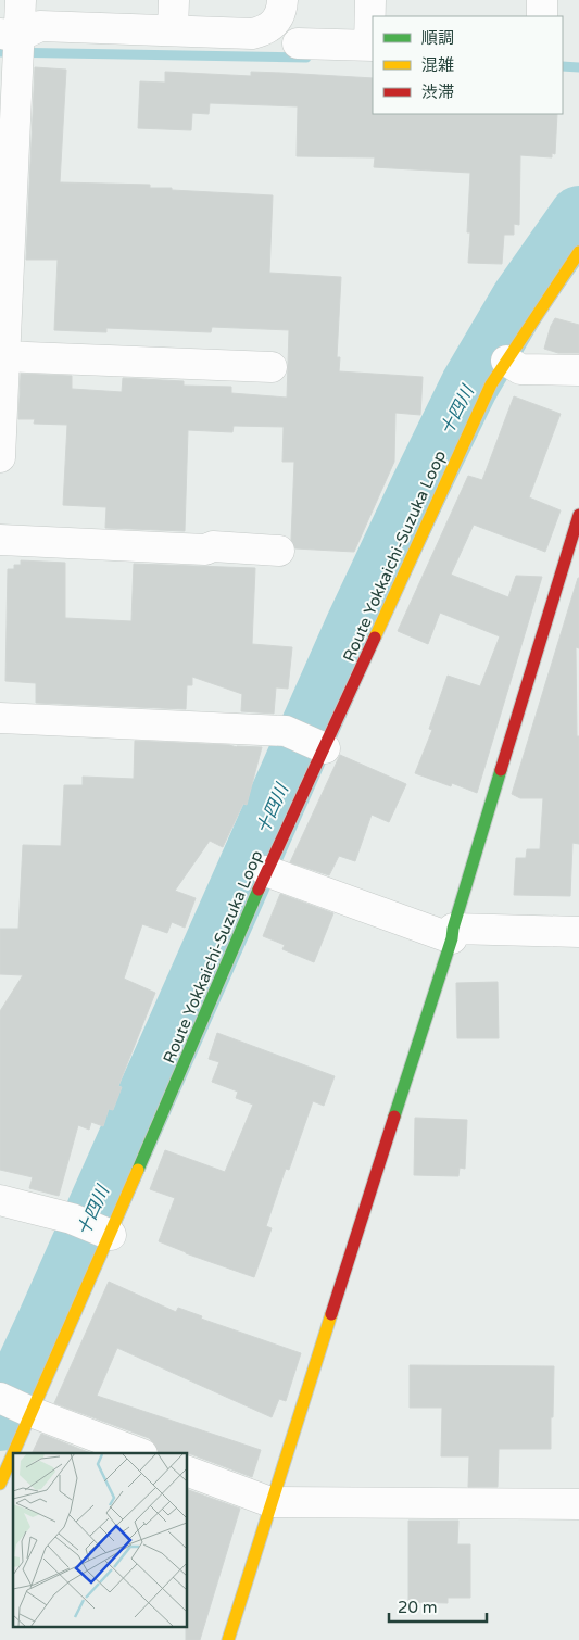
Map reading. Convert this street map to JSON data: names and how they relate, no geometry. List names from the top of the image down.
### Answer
{
  "streets": {
    "main road": ["Route Yokkaichi-Suzuka Loop"]
  },
  "water": ["十四川"],
  "legend": ["順調", "混雑", "渋滞"],
  "scale_bar": "20 m"
}
